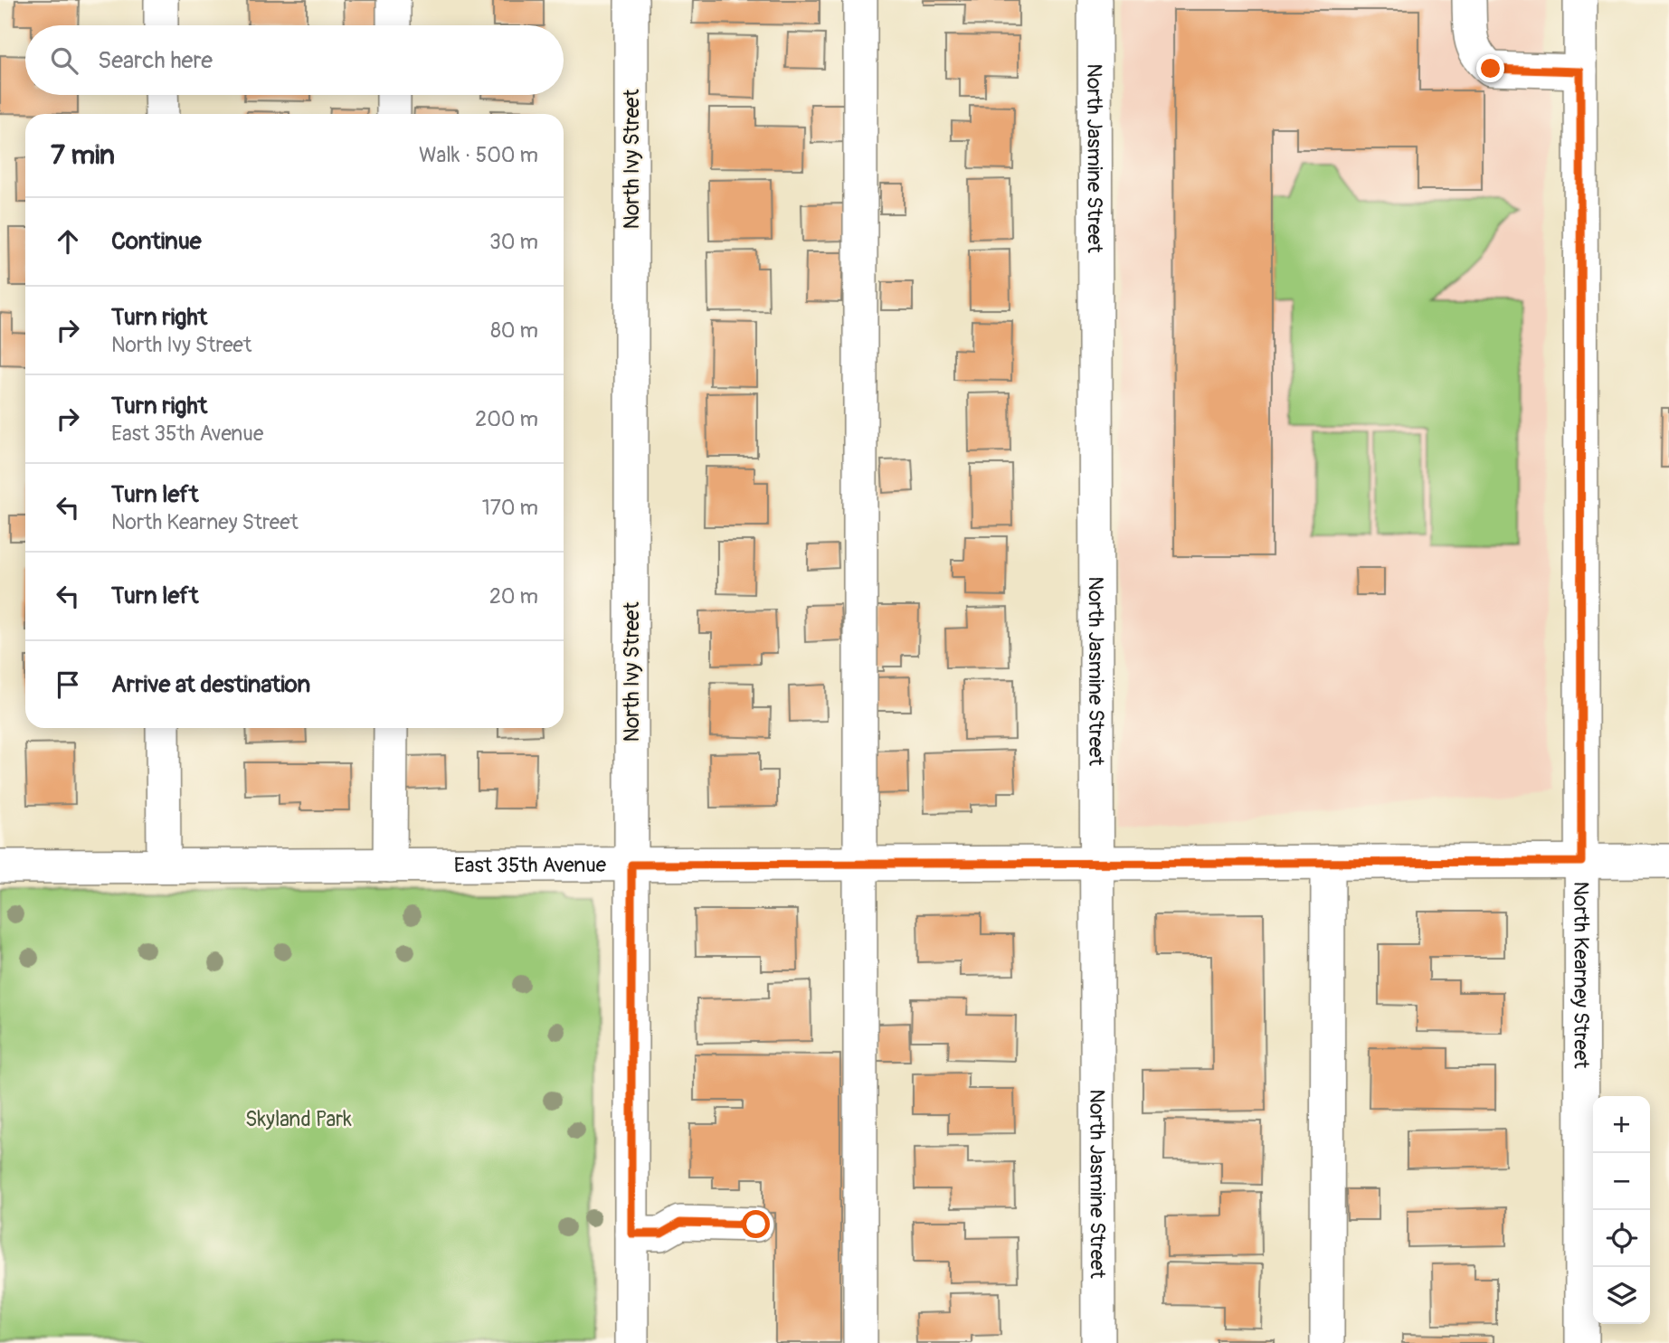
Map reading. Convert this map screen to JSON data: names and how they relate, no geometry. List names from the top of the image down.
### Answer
{
  "streets": {
    "street": [
      "North Ivy Street",
      "North Jasmine Street",
      "East 35th Avenue",
      "North Kearney Street"
    ]
  },
  "crossings": [
    ["North Ivy Street", "East 35th Avenue"],
    ["North Jasmine Street", "East 35th Avenue"],
    ["East 35th Avenue", "North Kearney Street"]
  ],
  "parks": ["Skyland Park"],
  "page": {
    "search": "Search here",
    "heading": ["7 min", "Walk · 500 m"],
    "list": [
      ["Continue", "30 m"],
      ["Turn right", "North Ivy Street", "80 m"],
      ["Turn right", "East 35th Avenue", "200 m"],
      ["Turn left", "North Kearney Street", "170 m"],
      ["Turn left", "20 m"],
      "Arrive at destination"
    ],
    "map_buttons": ["+", "−"]
  }
}
